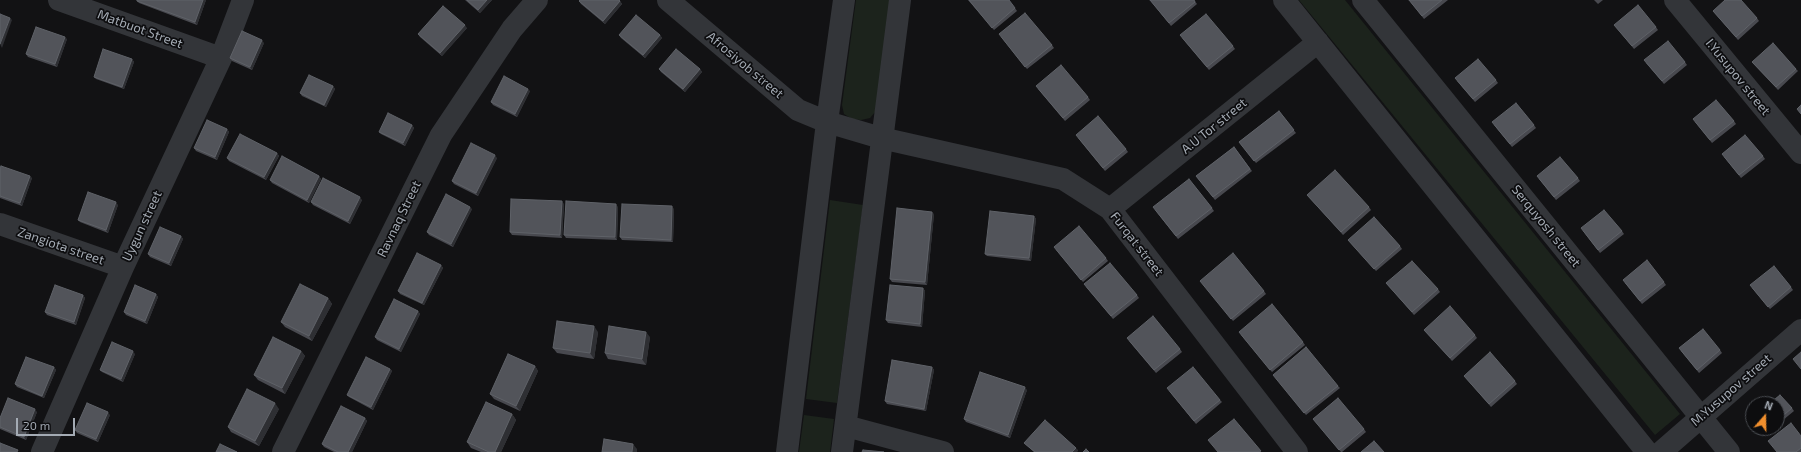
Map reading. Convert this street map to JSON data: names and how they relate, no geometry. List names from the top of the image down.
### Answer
{
  "streets": {
    "street": [
      "Matbuot Street",
      "Afrosiyob street",
      "I.Yusupov street",
      "A.U Tor street",
      "Ravnaq Street",
      "Uygun street",
      "Serquyosh street",
      "Furqat street",
      "Zangiota street",
      "M.Yusupov street"
    ]
  },
  "crossings": [
    ["Matbuot Street", "Uygun street"],
    ["Afrosiyob street", "Furqat street"],
    ["A.U Tor street", "Furqat street"],
    ["Uygun street", "Zangiota street"],
    ["Serquyosh street", "M.Yusupov street"]
  ],
  "scale_bar": "20 m",
  "north": "top"
}
